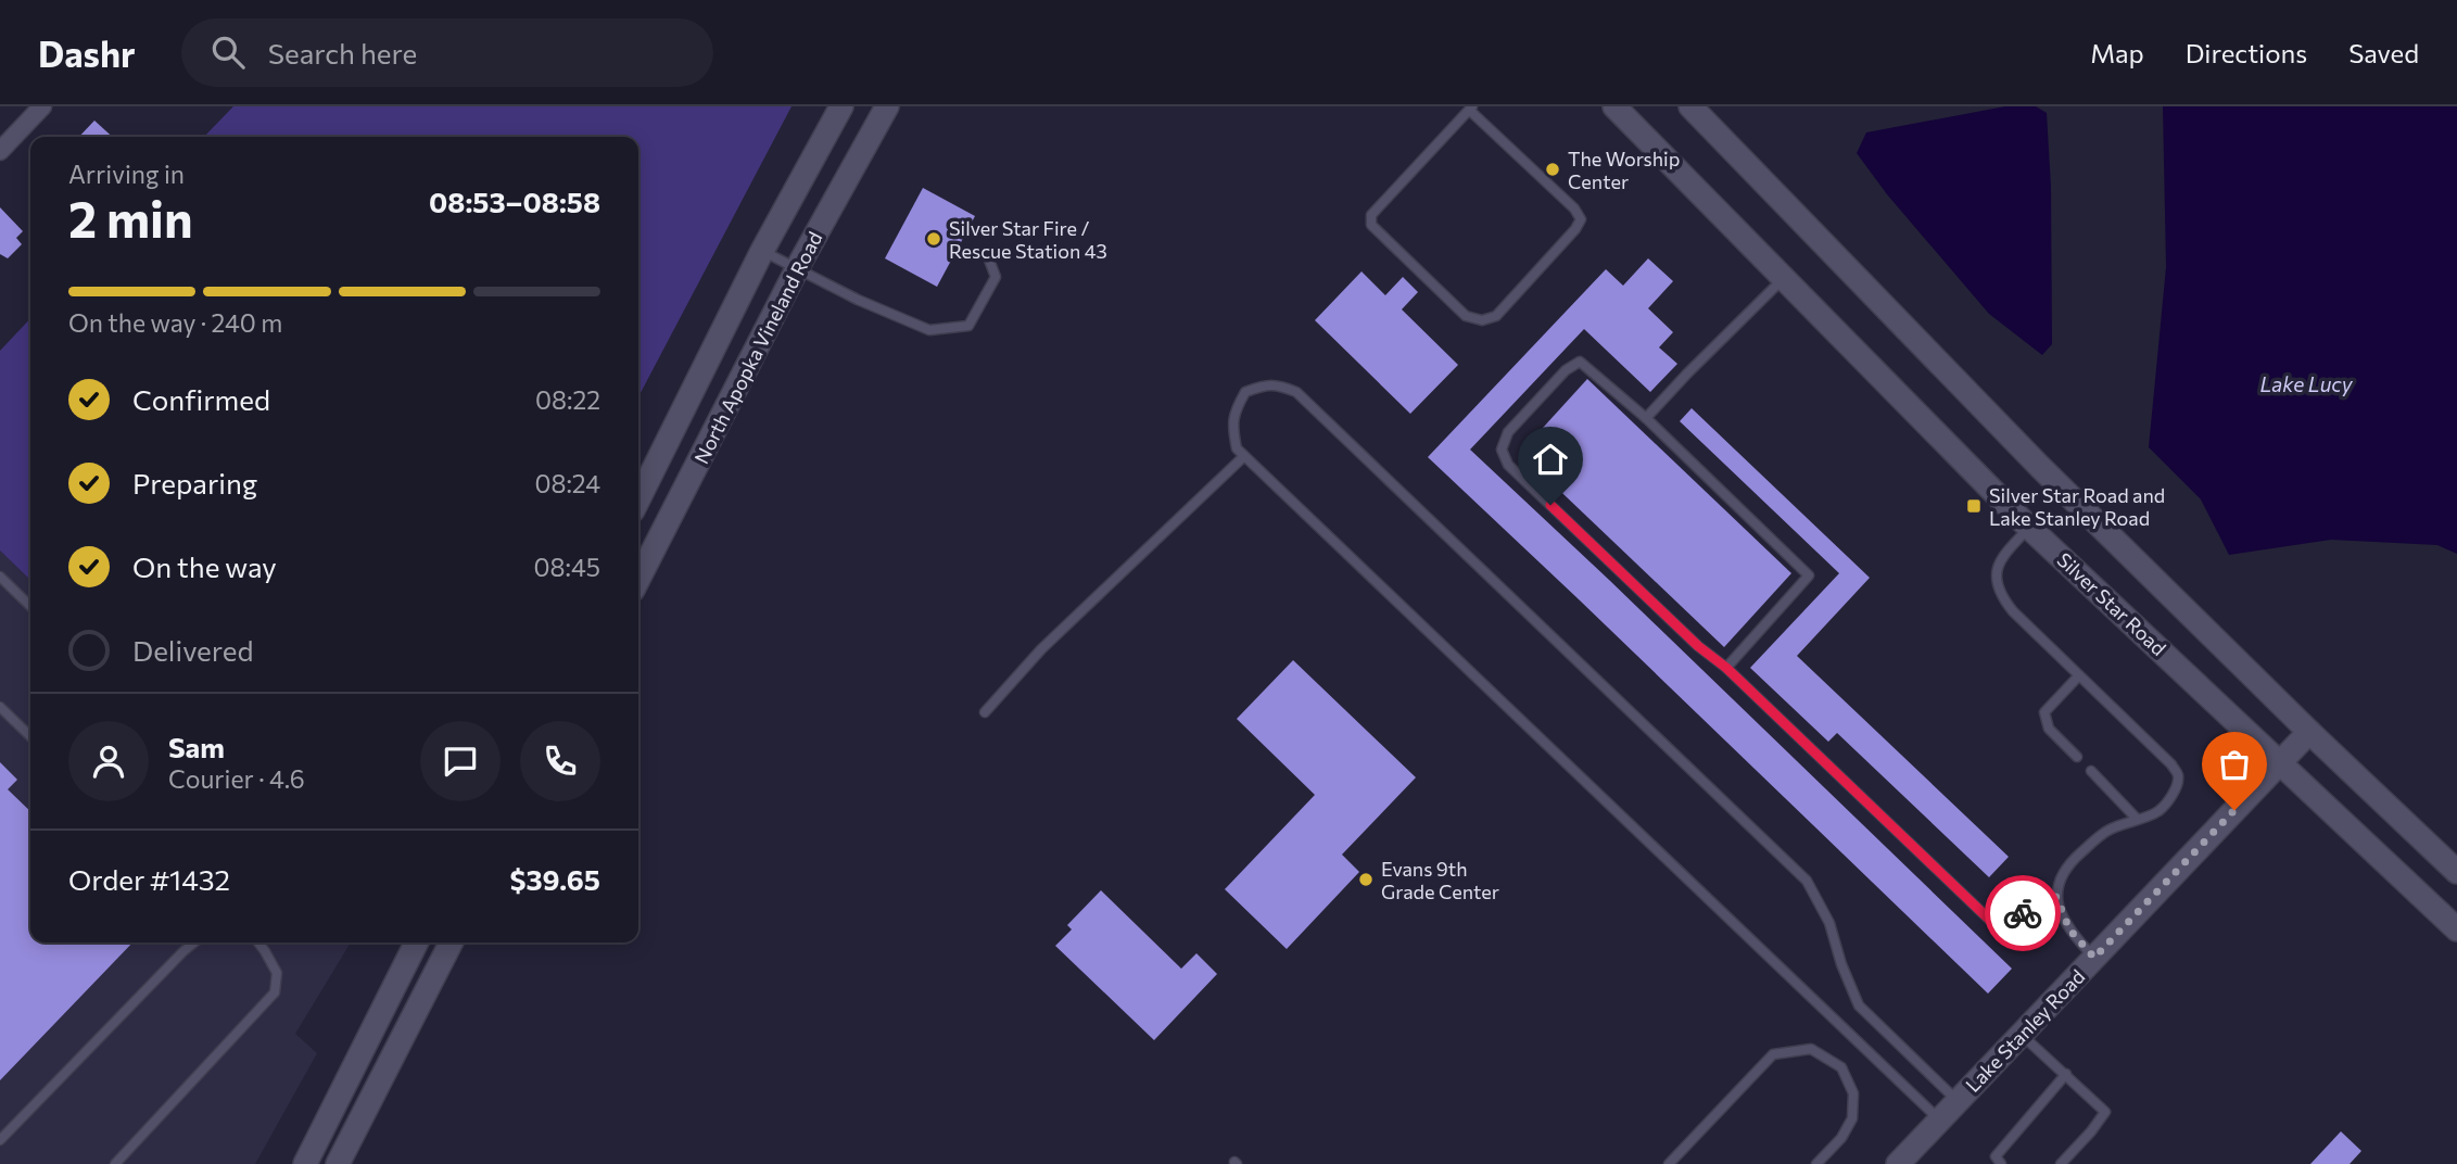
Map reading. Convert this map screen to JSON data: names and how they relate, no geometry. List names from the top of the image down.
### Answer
{
  "streets": {
    "main road": ["North Apopka Vineland Road", "Silver Star Road", "Lake Stanley Road"]
  },
  "crossings": [
    ["Silver Star Road", "Lake Stanley Road"]
  ],
  "water": ["Lake Lucy"],
  "places": {
    "other": ["The Worship Center", "Silver Star Fire / Rescue Station 43", "Evans 9th Grade Center"],
    "transit": ["Silver Star Road and Lake Stanley Road"]
  },
  "page": {
    "header": "Dashr",
    "search": "Search here",
    "nav": ["Map", "Directions", "Saved"],
    "heading": ["2 min", "Arriving in", "08:53–08:58"],
    "panel": [
      "Sam",
      "Courier · 4.6",
      "Order #1432",
      "$39.65"
    ],
    "bar": "On the way · 240 m",
    "list": [
      ["Confirmed", "08:22"],
      ["Preparing", "08:24"],
      ["On the way", "08:45"],
      "Delivered"
    ]
  }
}
